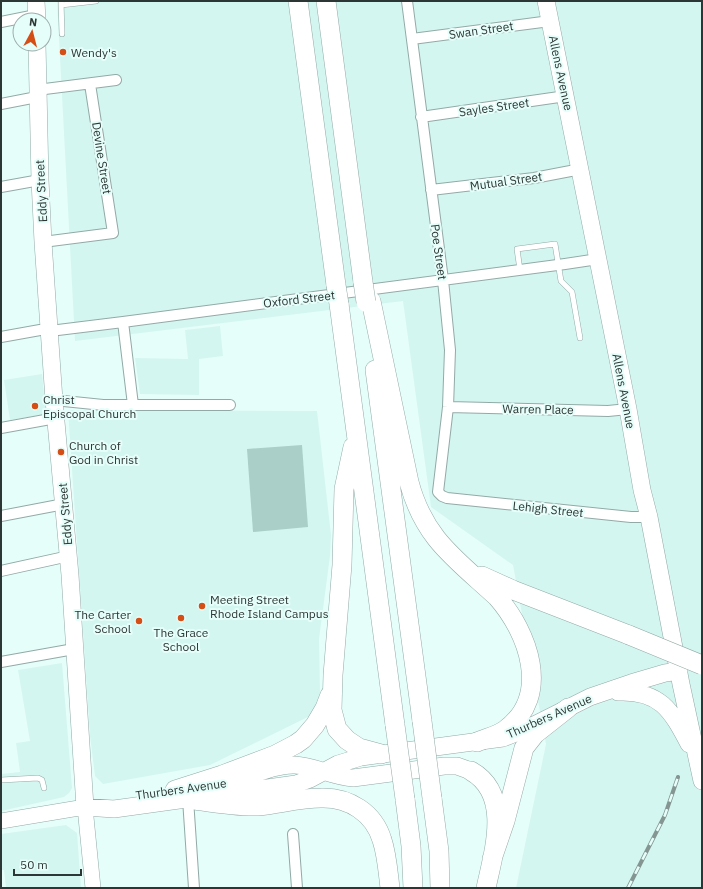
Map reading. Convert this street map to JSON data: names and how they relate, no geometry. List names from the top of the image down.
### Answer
{
  "streets": {
    "main road": ["Allens Avenue", "Eddy Street", "Thurbers Avenue"],
    "street": [
      "Swan Street",
      "Sayles Street",
      "Devine Street",
      "Mutual Street",
      "Poe Street",
      "Oxford Street",
      "Warren Place",
      "Lehigh Street"
    ]
  },
  "crossings": [
    ["Swan Street", "Allens Avenue"],
    ["Swan Street", "Poe Street"],
    ["Allens Avenue", "Sayles Street"],
    ["Allens Avenue", "Mutual Street"],
    ["Allens Avenue", "Oxford Street"],
    ["Allens Avenue", "Warren Place"],
    ["Allens Avenue", "Lehigh Street"],
    ["Allens Avenue", "Thurbers Avenue"],
    ["Sayles Street", "Poe Street"],
    ["Devine Street", "Eddy Street"],
    ["Mutual Street", "Poe Street"],
    ["Eddy Street", "Oxford Street"],
    ["Eddy Street", "Thurbers Avenue"],
    ["Poe Street", "Oxford Street"],
    ["Poe Street", "Warren Place"],
    ["Poe Street", "Lehigh Street"]
  ],
  "places": [
    "Wendy's",
    "Christ Episcopal Church",
    "Church of God in Christ",
    "Meeting Street Rhode Island Campus",
    "The Grace School",
    "The Carter School"
  ],
  "scale_bar": "50 m",
  "north": "top"
}
